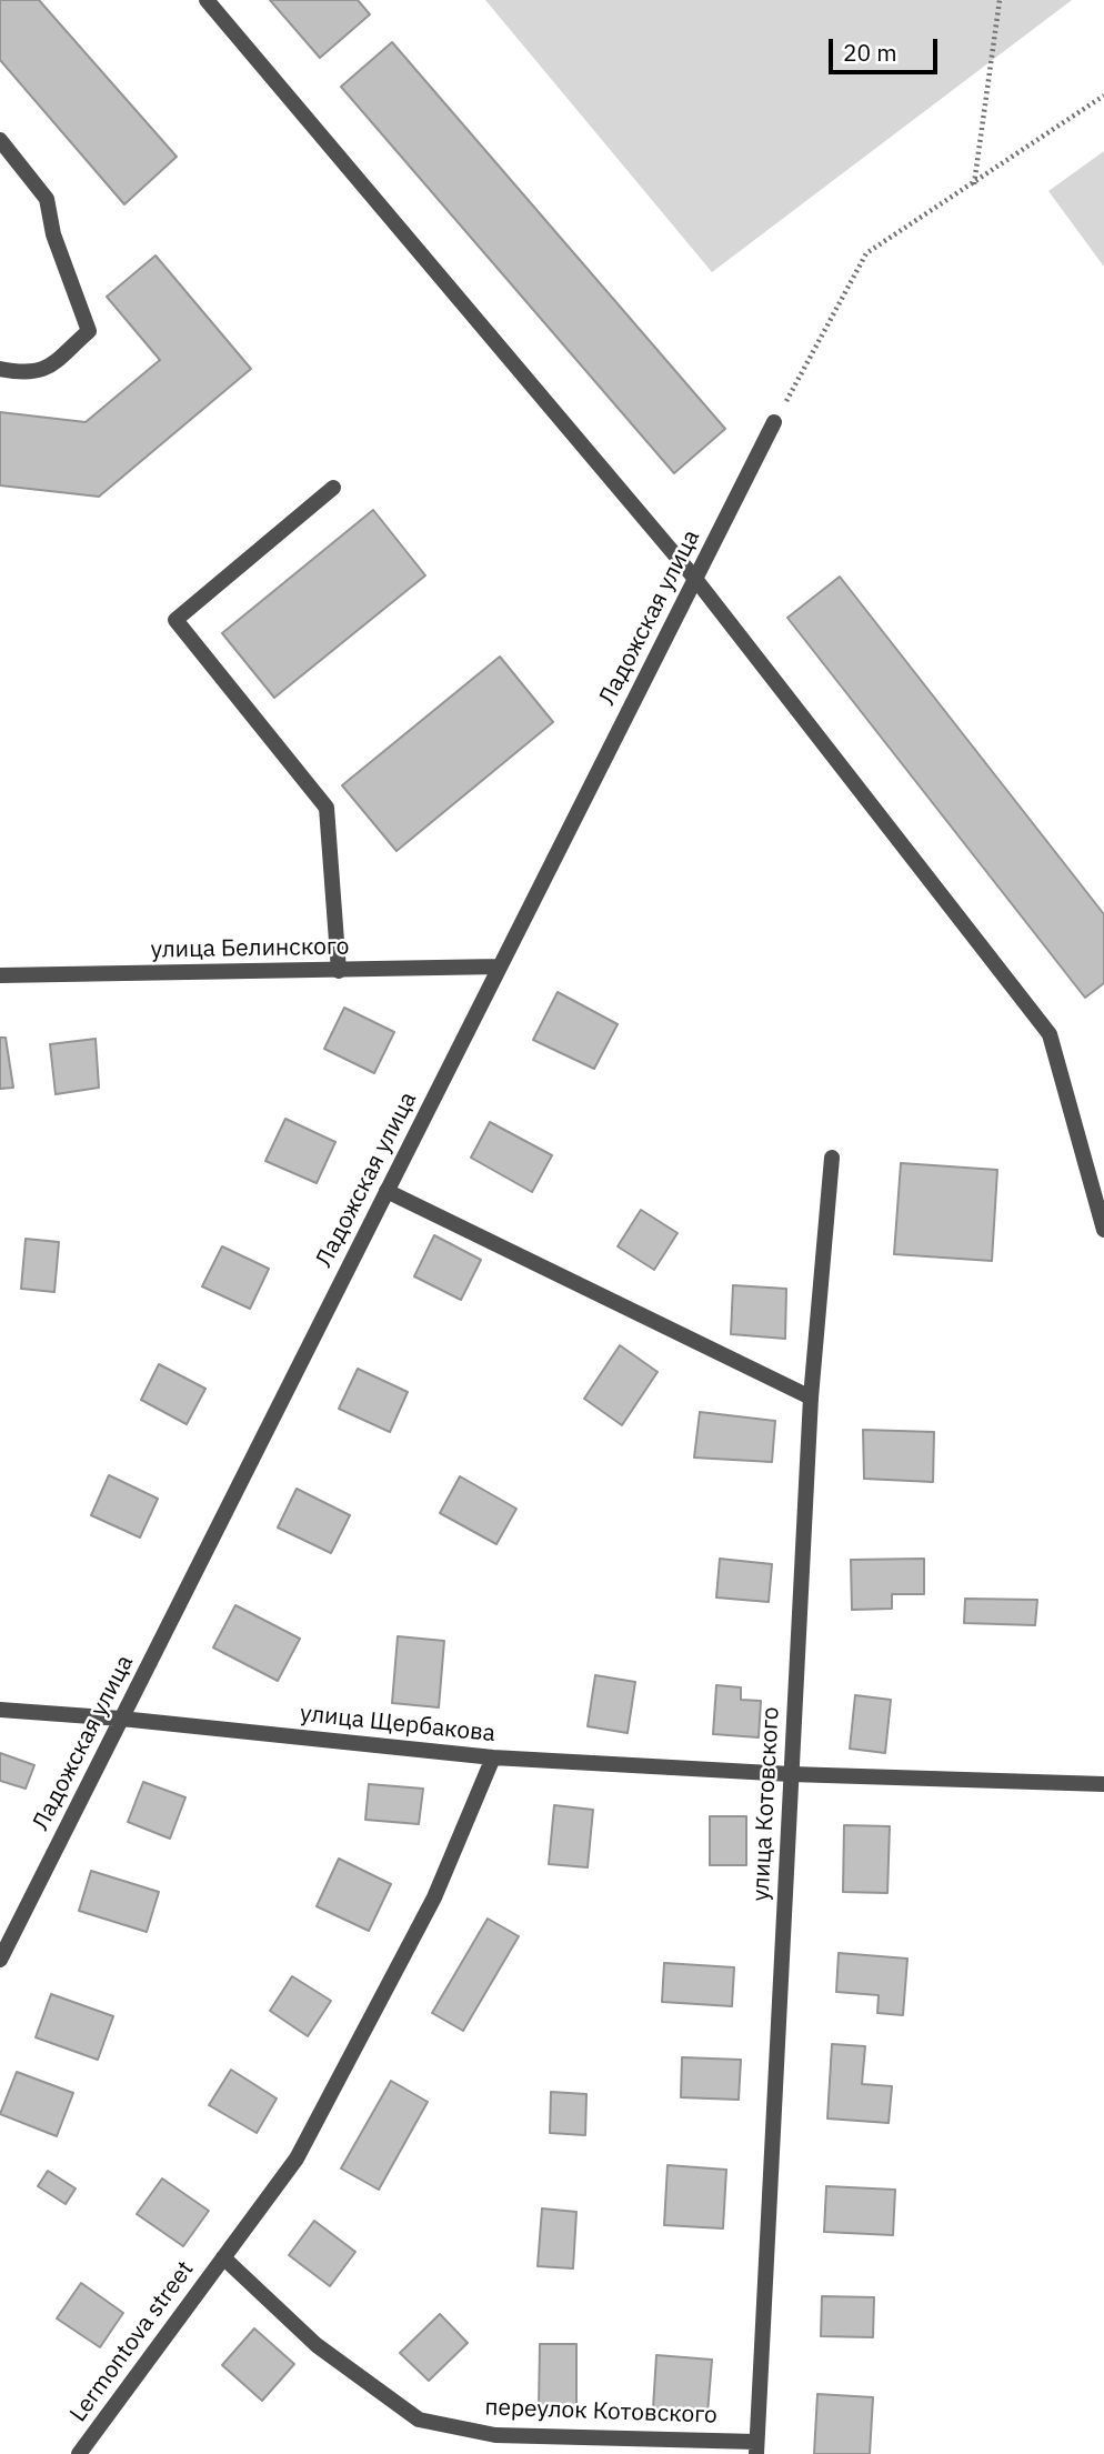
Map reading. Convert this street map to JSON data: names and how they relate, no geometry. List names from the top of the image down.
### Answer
{
  "streets": {
    "street": [
      "Ладожская улица",
      "улица Белинского",
      "улица Щербакова",
      "улица Котовского",
      "Lermontova street",
      "переулок Котовского"
    ]
  },
  "crossings": [
    ["Ладожская улица", "улица Белинского"],
    ["Ладожская улица", "улица Щербакова"],
    ["улица Щербакова", "улица Котовского"],
    ["улица Щербакова", "Lermontova street"],
    ["улица Котовского", "переулок Котовского"],
    ["Lermontova street", "переулок Котовского"]
  ],
  "scale_bar": "20 m"
}
